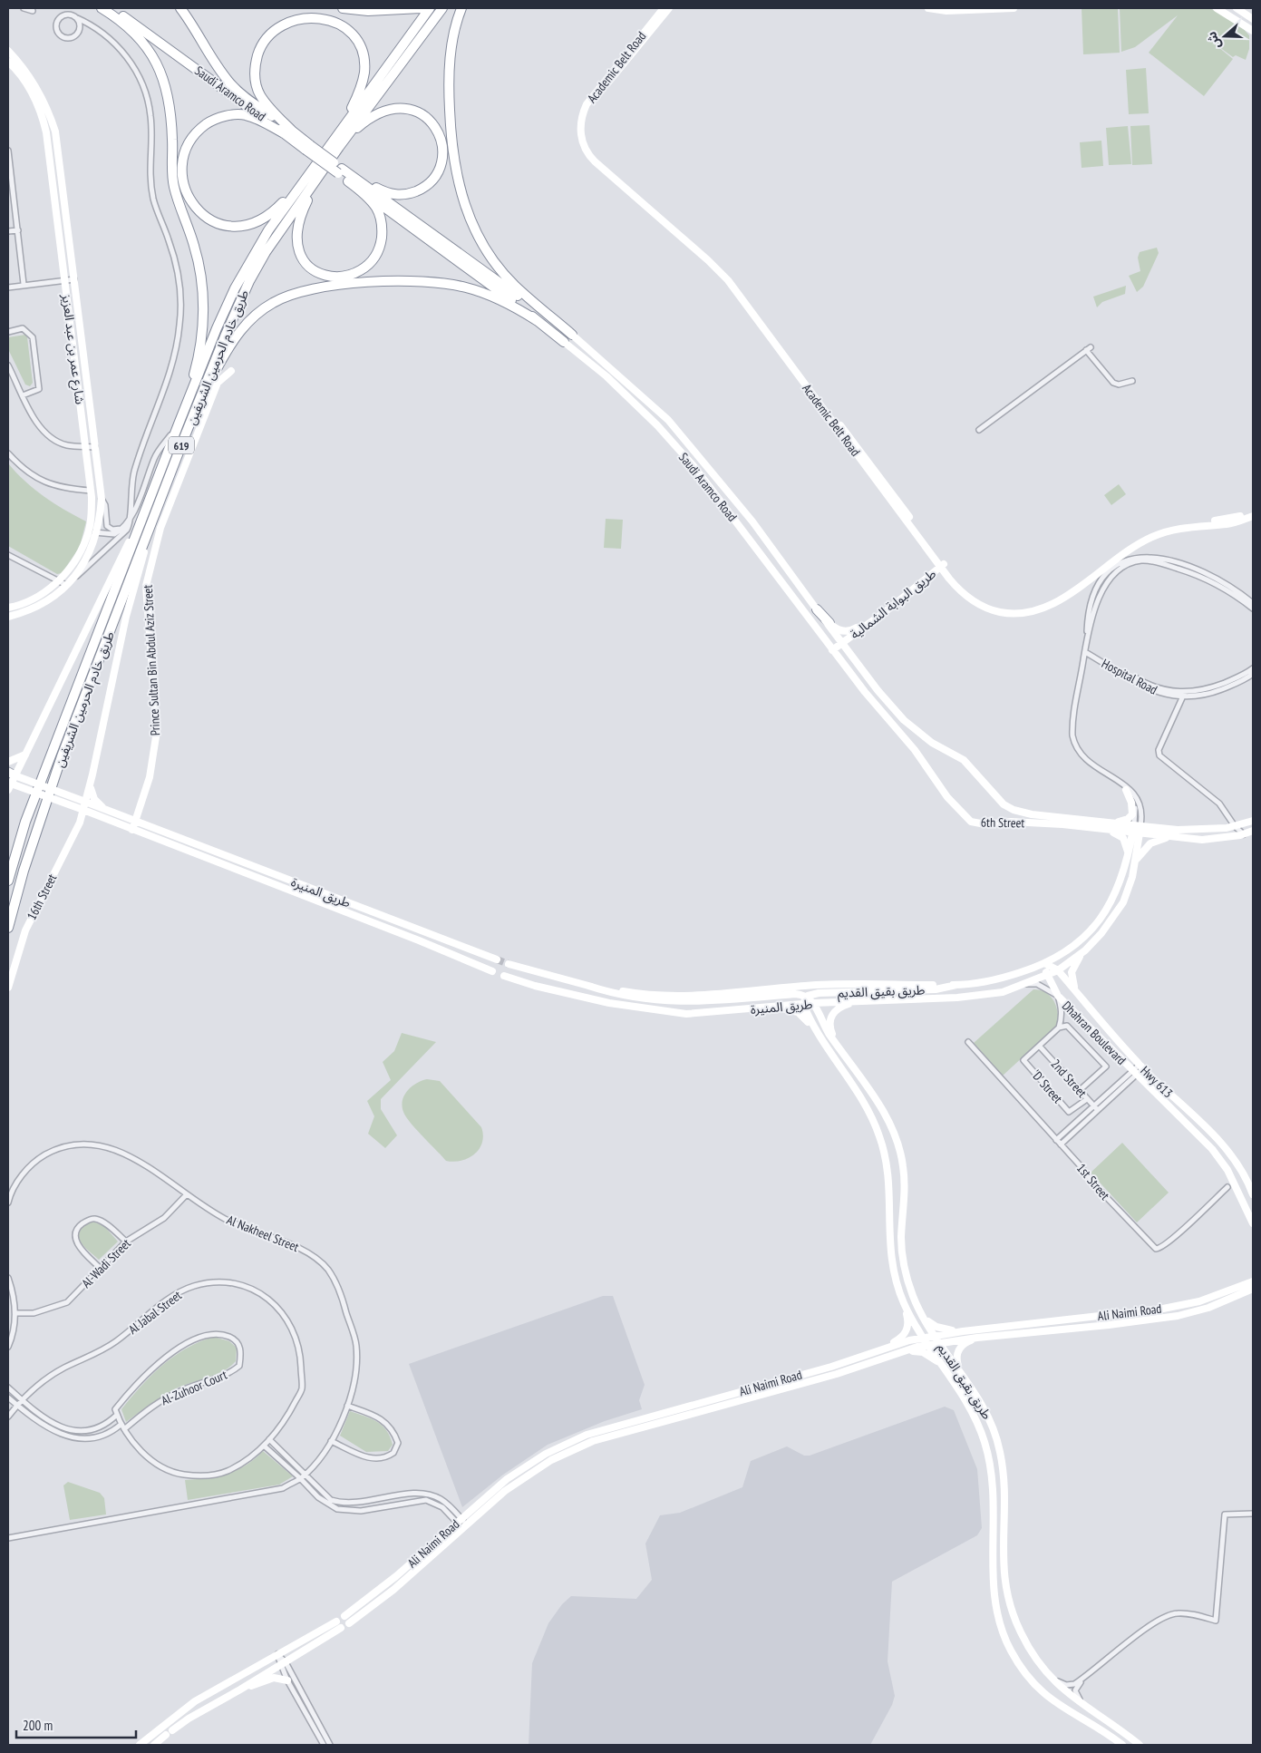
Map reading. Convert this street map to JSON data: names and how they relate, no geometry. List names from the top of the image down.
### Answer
{
  "streets": {
    "highway": ["Saudi Aramco Road", "طريق خادم الحرمين الشريفين", "619"],
    "main road": [
      "Academic Belt Road",
      "شارع عمر بن عبد العزيز",
      "طريق البوابة الشمالية",
      "Prince Sultan Bin Abdul Aziz Street",
      "6th Street",
      "طريق المنيرة",
      "16th Street",
      "طريق بقيق القديم",
      "Dhahran Boulevard",
      "Hwy 613",
      "Ali Naimi Road"
    ],
    "street": [
      "Hospital Road",
      "2nd Street",
      "'D' Street",
      "1st Street",
      "Al Nakheel Street",
      "Al-Wadi Street",
      "Al Jabal Street",
      "Al-Zuhoor Court"
    ]
  },
  "crossings": [
    ["Academic Belt Road", "طريق البوابة الشمالية"],
    ["Saudi Aramco Road", "طريق البوابة الشمالية"],
    ["Saudi Aramco Road", "6th Street"],
    ["طريق البوابة الشمالية", "6th Street"],
    ["Prince Sultan Bin Abdul Aziz Street", "طريق المنيرة"],
    ["Hospital Road", "6th Street"],
    ["طريق المنيرة", "16th Street"],
    ["طريق المنيرة", "طريق بقيق القديم"],
    ["طريق المنيرة", "Dhahran Boulevard"],
    ["طريق المنيرة", "Hwy 613"],
    ["طريق بقيق القديم", "Ali Naimi Road"],
    ["2nd Street", "'D' Street"],
    ["Al Nakheel Street", "Al-Wadi Street"],
    ["Al Jabal Street", "Al-Zuhoor Court"]
  ],
  "scale_bar": "200 m",
  "north": "left"
}
